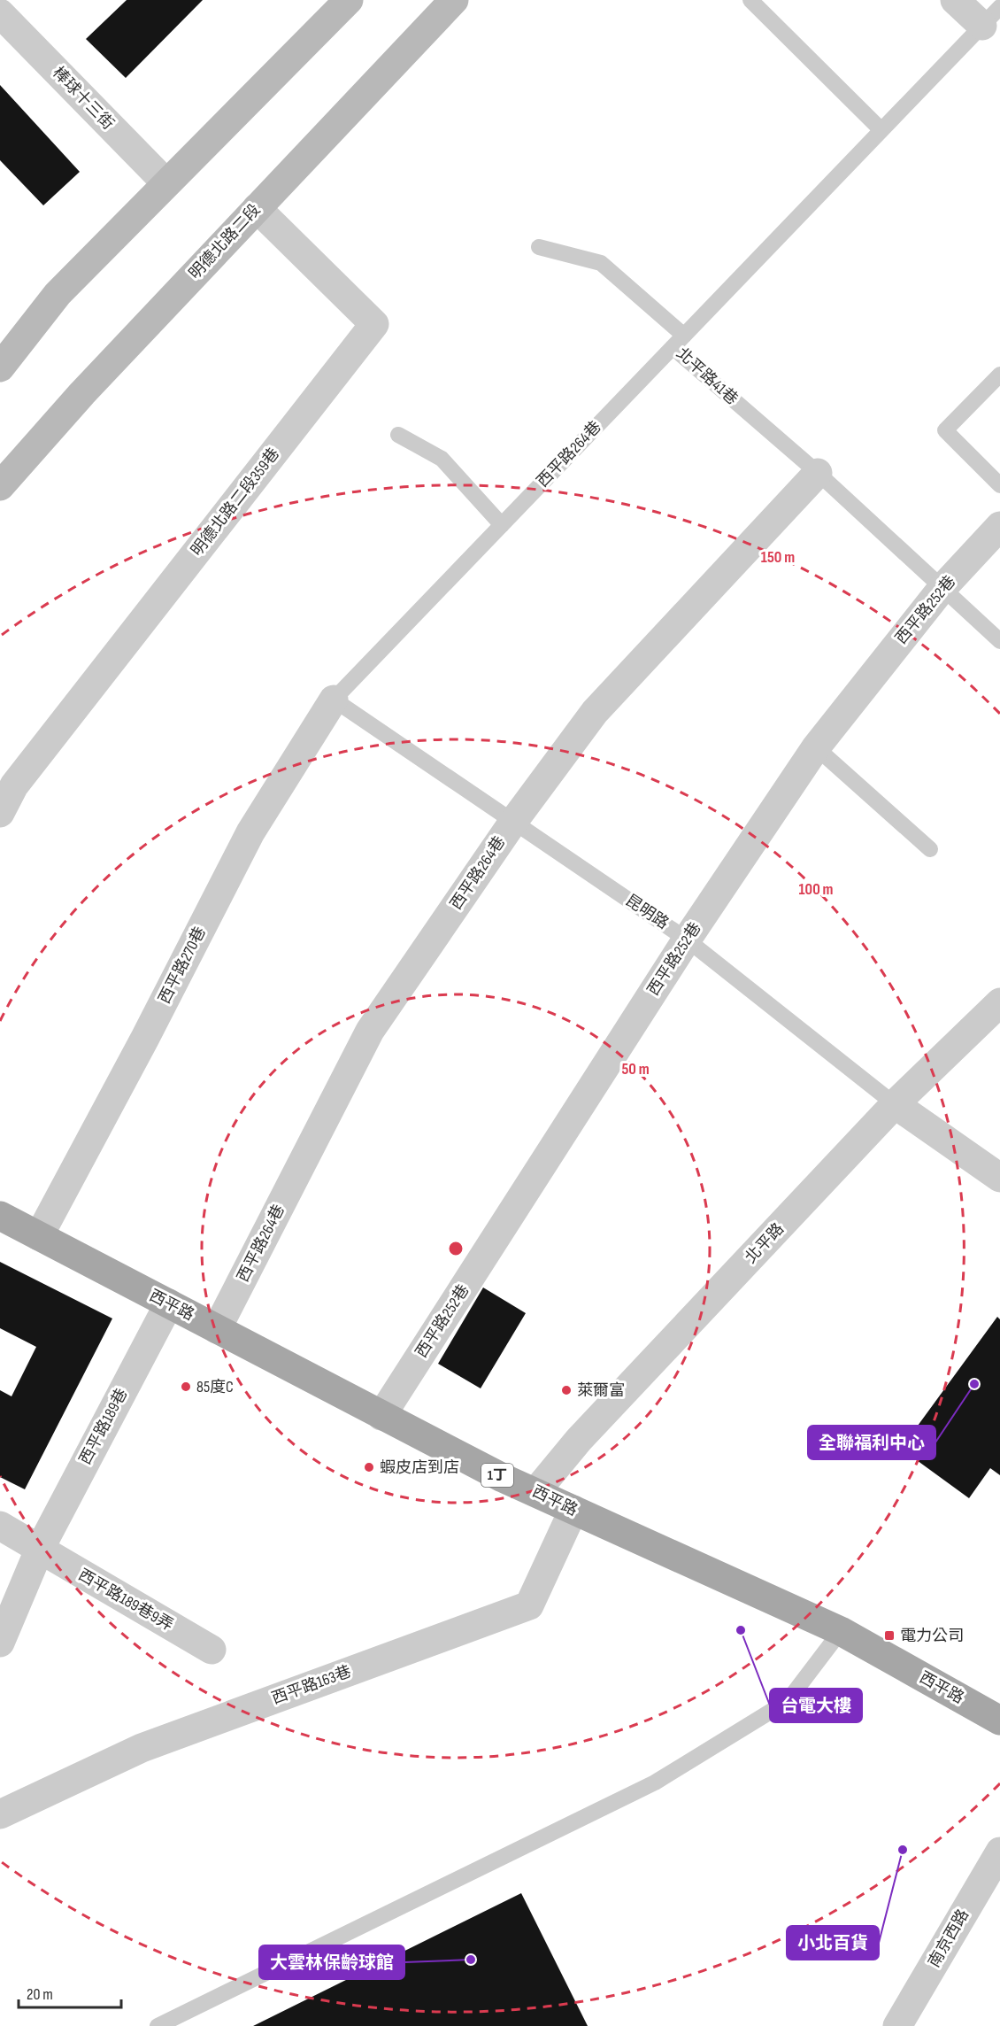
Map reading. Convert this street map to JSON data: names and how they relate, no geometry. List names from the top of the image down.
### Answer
{
  "streets": {
    "main road": ["明德北路二段", "西平路", "1丁"],
    "street": [
      "棒球十三街",
      "西平路264巷",
      "明德北路二段359巷",
      "西平路252巷",
      "昆明路",
      "西平路270巷",
      "北平路",
      "西平路189巷",
      "西平路189巷9弄",
      "西平路163巷",
      "南京西路"
    ],
    "lane": ["北平路41巷"]
  },
  "crossings": [
    ["明德北路二段", "明德北路二段359巷"],
    ["北平路41巷", "西平路264巷"],
    ["北平路41巷", "西平路252巷"],
    ["西平路264巷", "昆明路"],
    ["西平路264巷", "西平路270巷"],
    ["西平路264巷", "西平路"],
    ["西平路252巷", "昆明路"],
    ["西平路252巷", "西平路"],
    ["昆明路", "西平路270巷"],
    ["昆明路", "北平路"],
    ["西平路270巷", "西平路"],
    ["北平路", "西平路"],
    ["西平路", "西平路189巷"],
    ["西平路", "西平路163巷"],
    ["西平路189巷", "西平路189巷9弄"]
  ],
  "places": {
    "other": [
      "全聯福利中心",
      "85度C",
      "萊爾富",
      "蝦皮店到店",
      "台電大樓",
      "小北百貨",
      "大雲林保齡球館"
    ],
    "transit": ["電力公司"]
  },
  "scale_bar": "20 m",
  "rings": ["150 m", "100 m", "50 m"]
}
